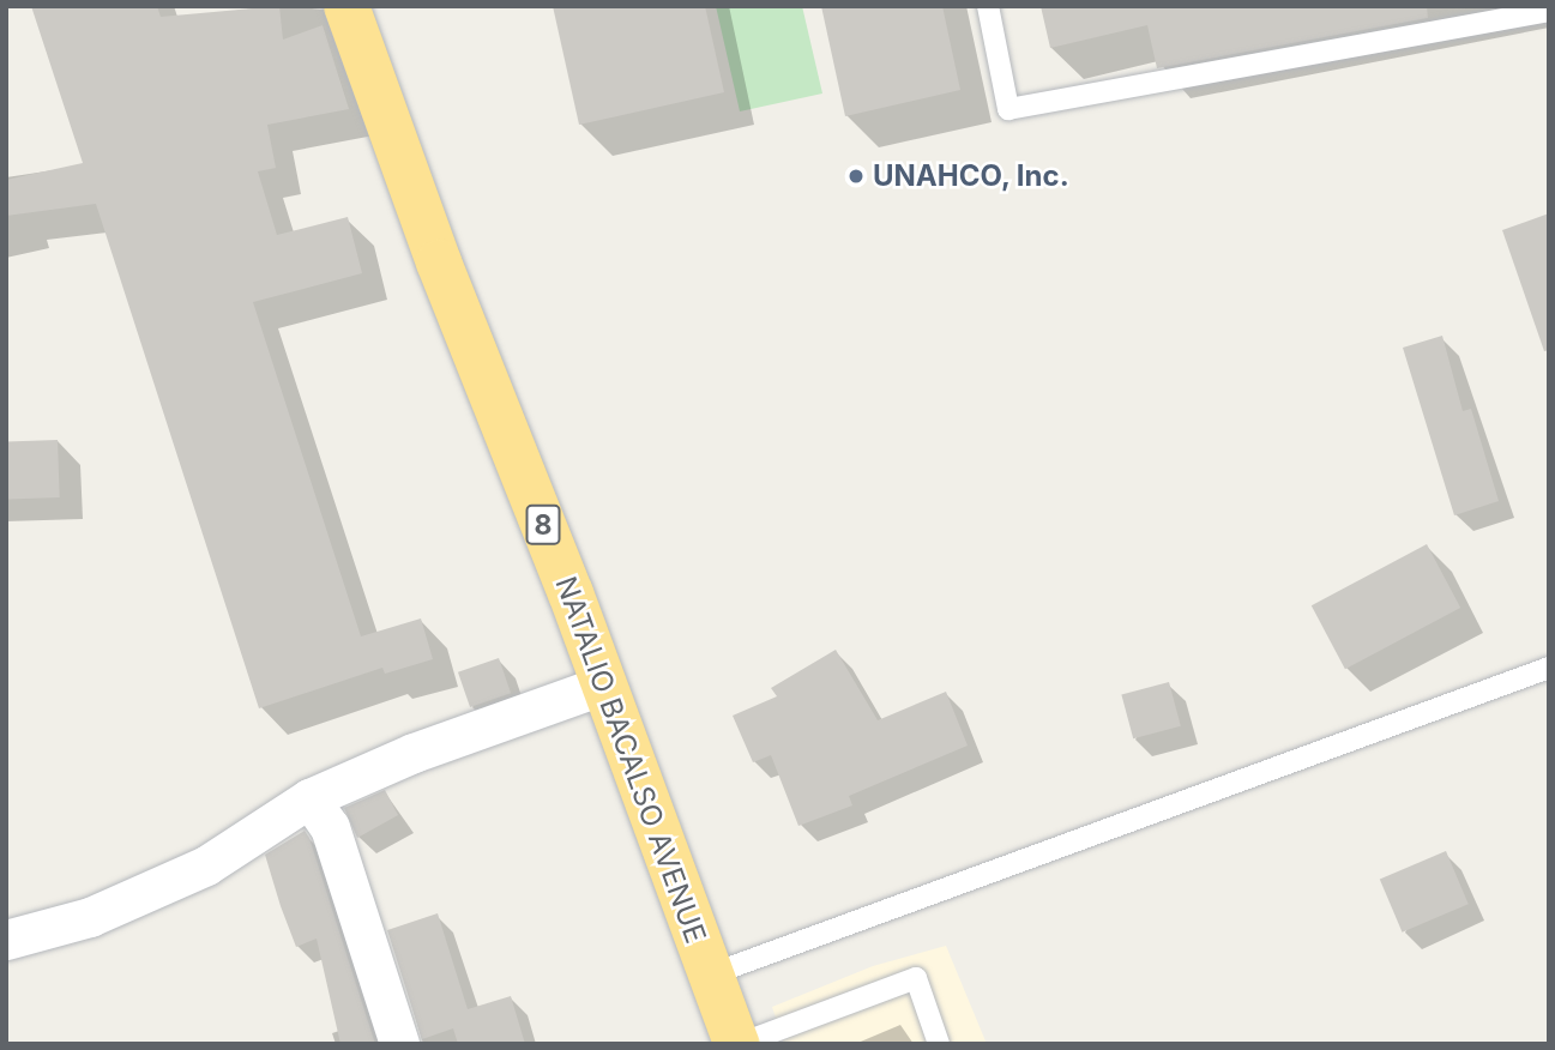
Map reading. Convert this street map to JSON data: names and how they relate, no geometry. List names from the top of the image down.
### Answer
{
  "streets": {
    "highway": ["8", "NATALIO BACALSO AVENUE"]
  },
  "places": ["UNAHCO, Inc."]
}
